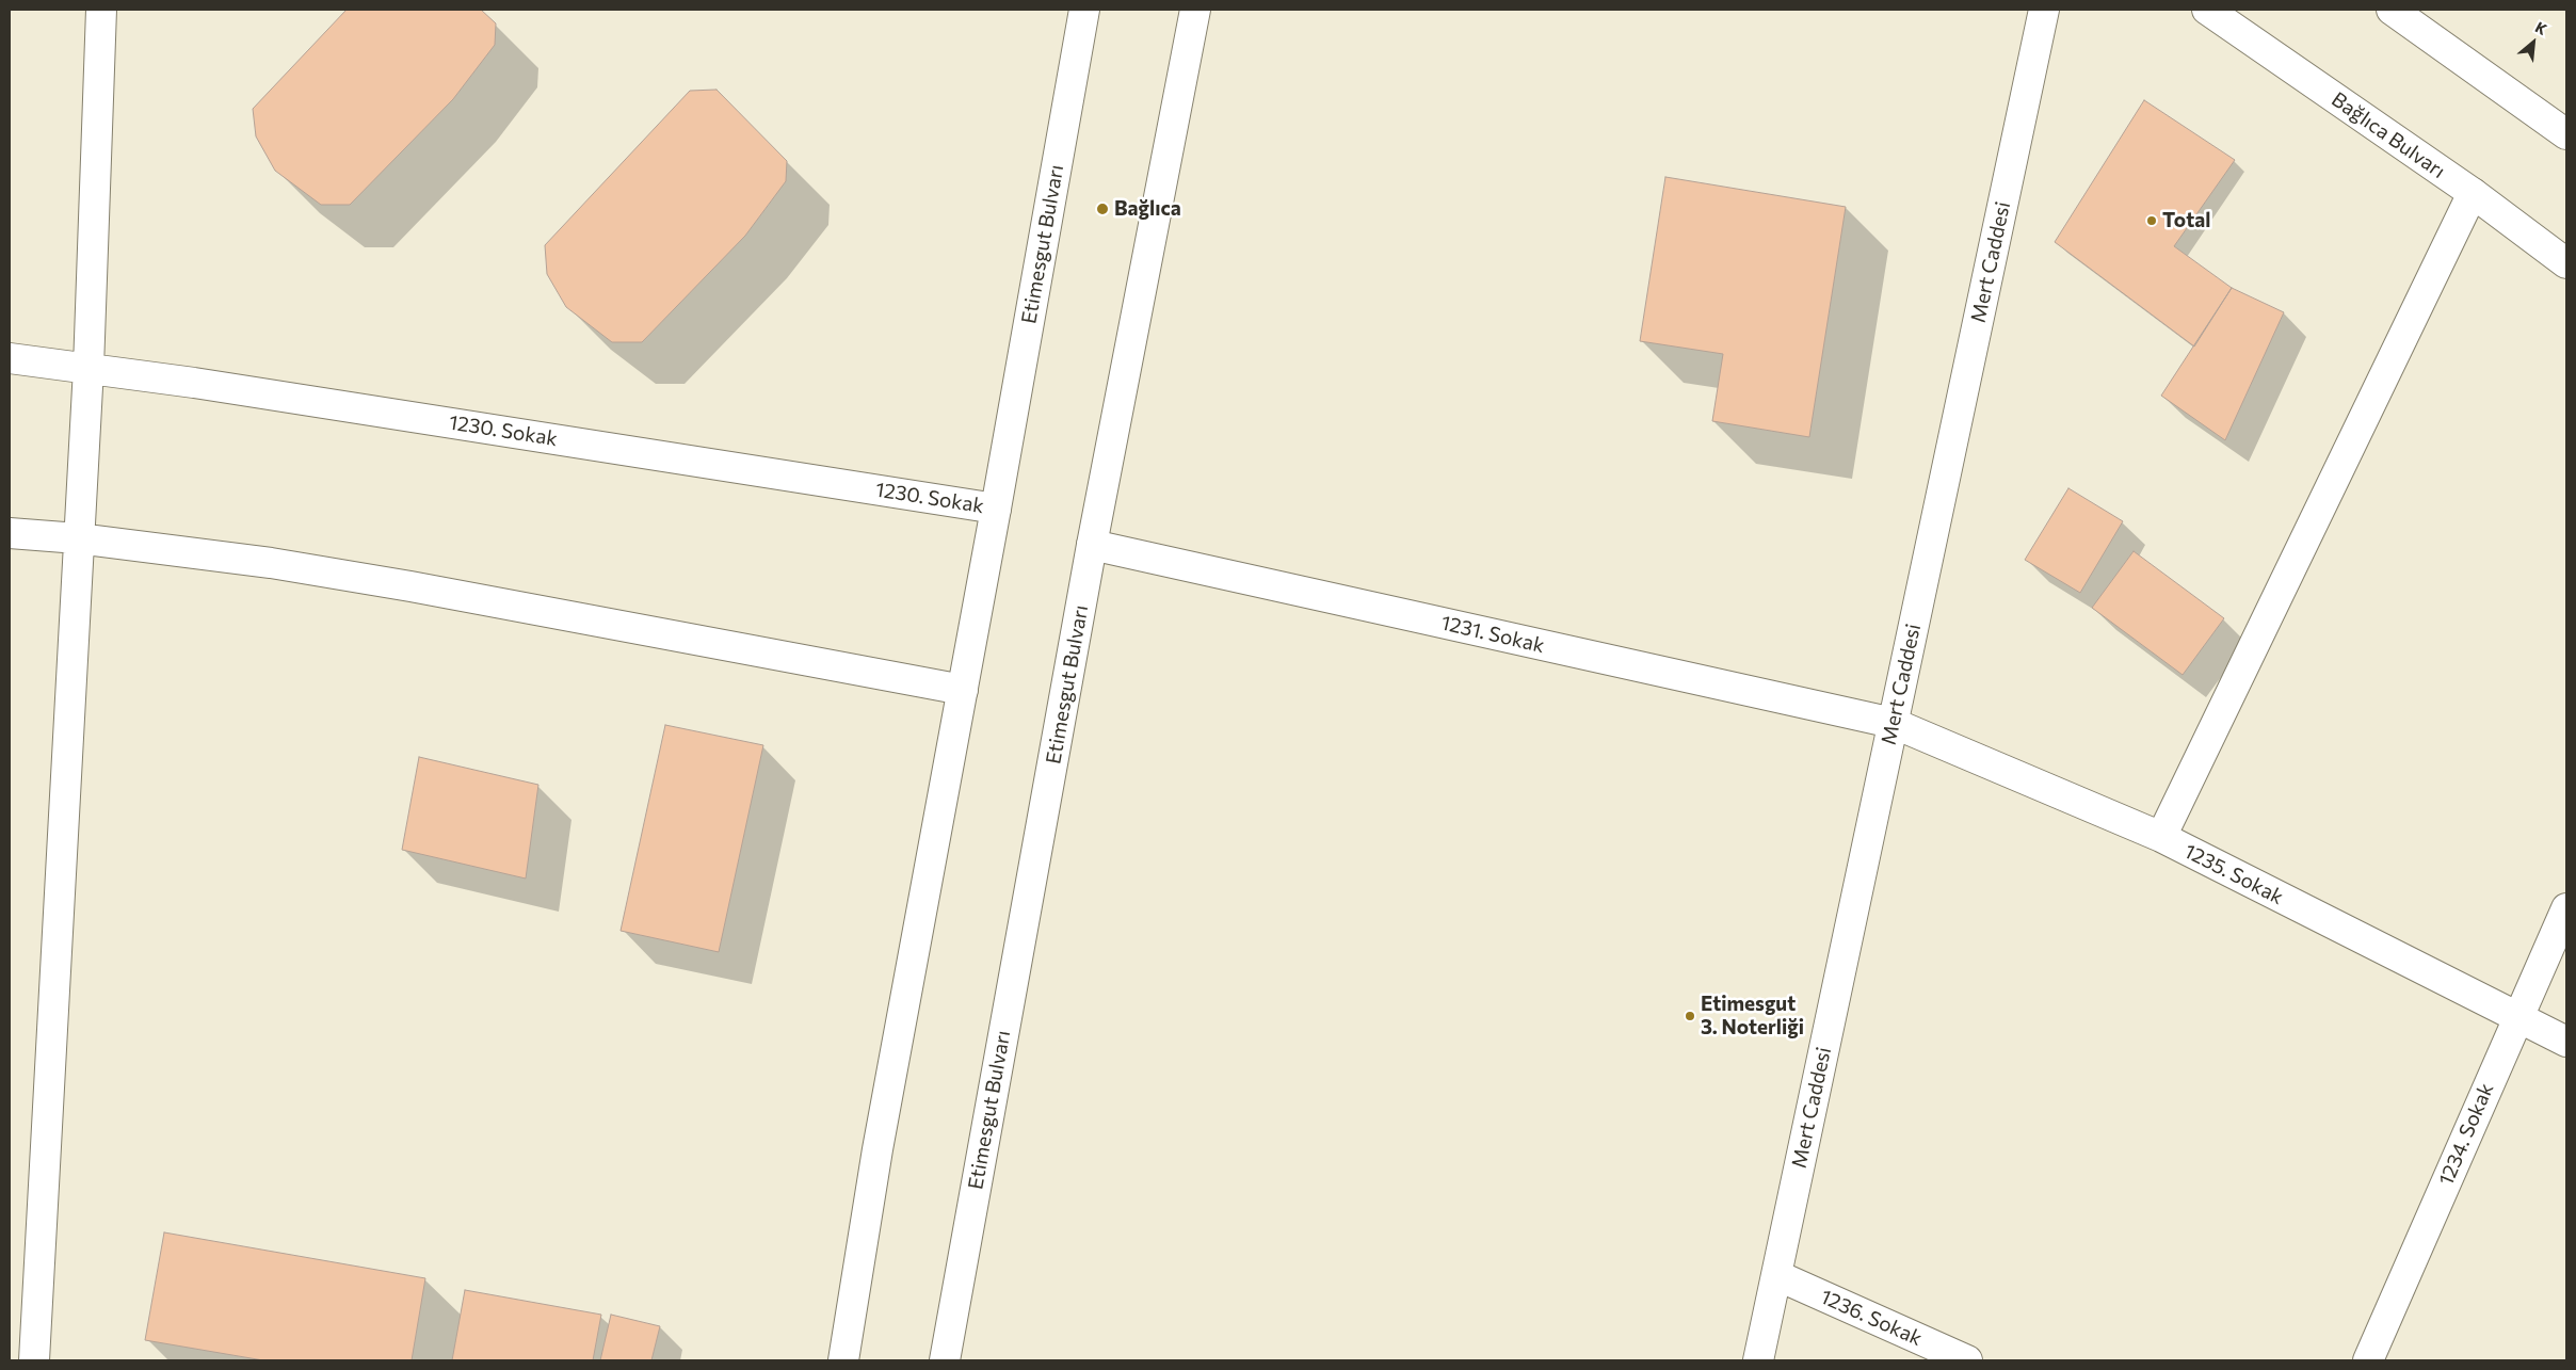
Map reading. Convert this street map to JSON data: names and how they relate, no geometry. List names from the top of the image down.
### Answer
{
  "streets": {
    "street": [
      "Bağlıca Bulvarı",
      "Etimesgut Bulvarı",
      "Mert Caddesi",
      "1230. Sokak",
      "1231. Sokak",
      "1235. Sokak",
      "1234. Sokak",
      "1236. Sokak"
    ]
  },
  "crossings": [
    ["Etimesgut Bulvarı", "1230. Sokak"],
    ["Etimesgut Bulvarı", "1231. Sokak"],
    ["Mert Caddesi", "1231. Sokak"],
    ["Mert Caddesi", "1235. Sokak"],
    ["Mert Caddesi", "1236. Sokak"],
    ["1231. Sokak", "1235. Sokak"],
    ["1235. Sokak", "1234. Sokak"]
  ],
  "places": ["Bağlıca", "Total", "Etimesgut 3. Noterliği"],
  "north": "top right"
}
